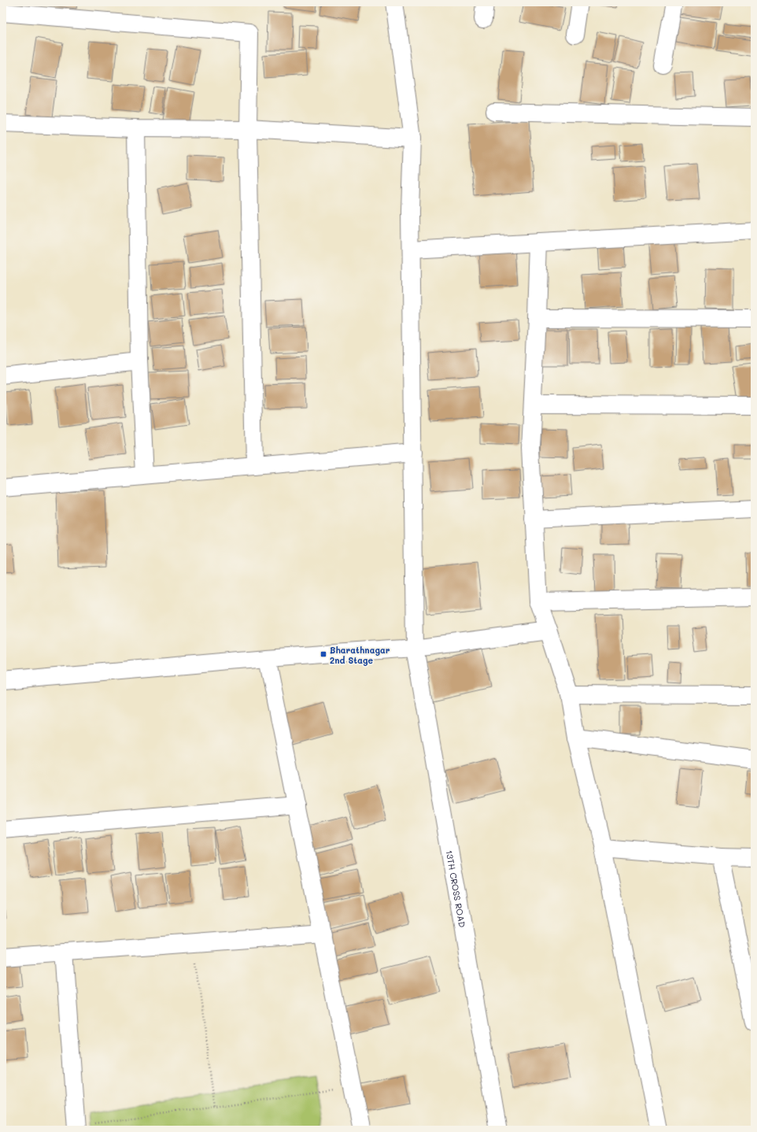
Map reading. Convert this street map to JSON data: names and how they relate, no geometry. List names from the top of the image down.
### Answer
{
  "streets": {
    "street": ["13TH CROSS ROAD"]
  },
  "places": {
    "transit": ["Bharathnagar 2nd Stage"]
  }
}
